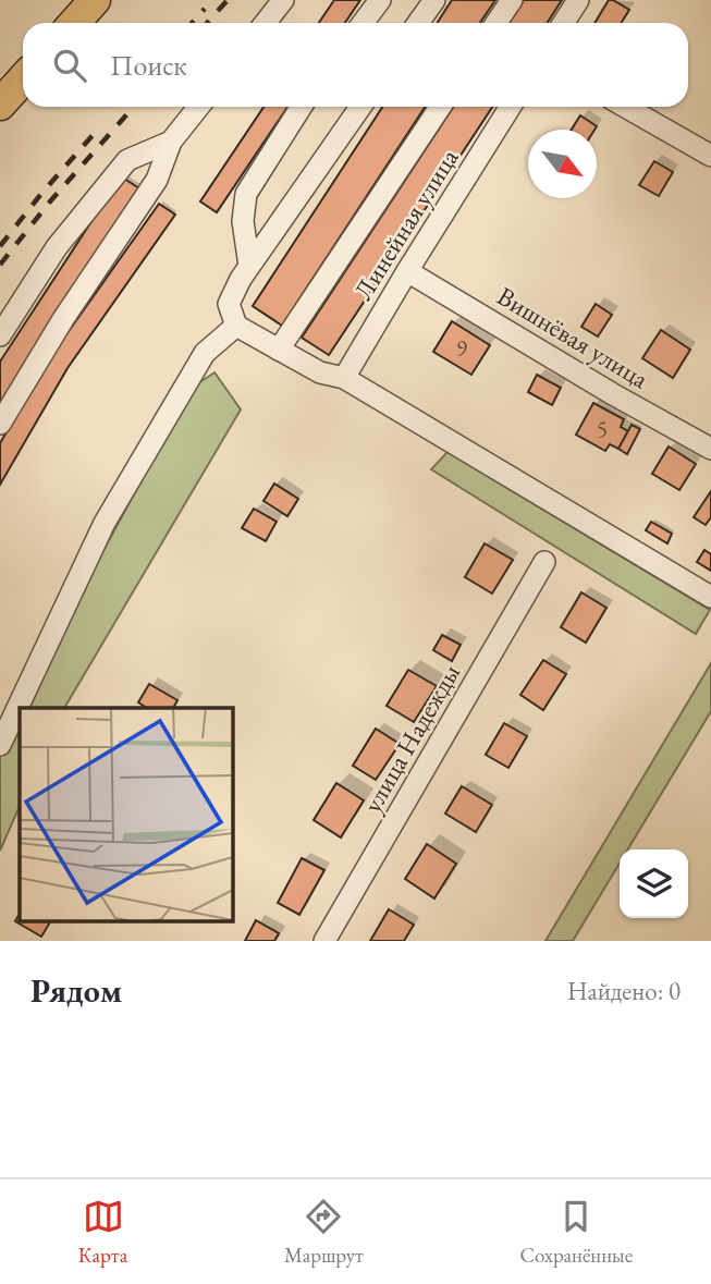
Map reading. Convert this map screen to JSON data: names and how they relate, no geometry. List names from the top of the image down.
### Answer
{
  "streets": {
    "street": ["Линейная улица", "Вишнёвая улица", "улица Надежды"]
  },
  "crossings": [
    ["Линейная улица", "Вишнёвая улица"]
  ],
  "house_numbers": ["9", "5"],
  "north": "bottom right",
  "page": {
    "search": "Поиск",
    "heading": ["Рядом", "Найдено: 0"],
    "nav": ["Карта", "Маршрут", "Сохранённые"]
  }
}
